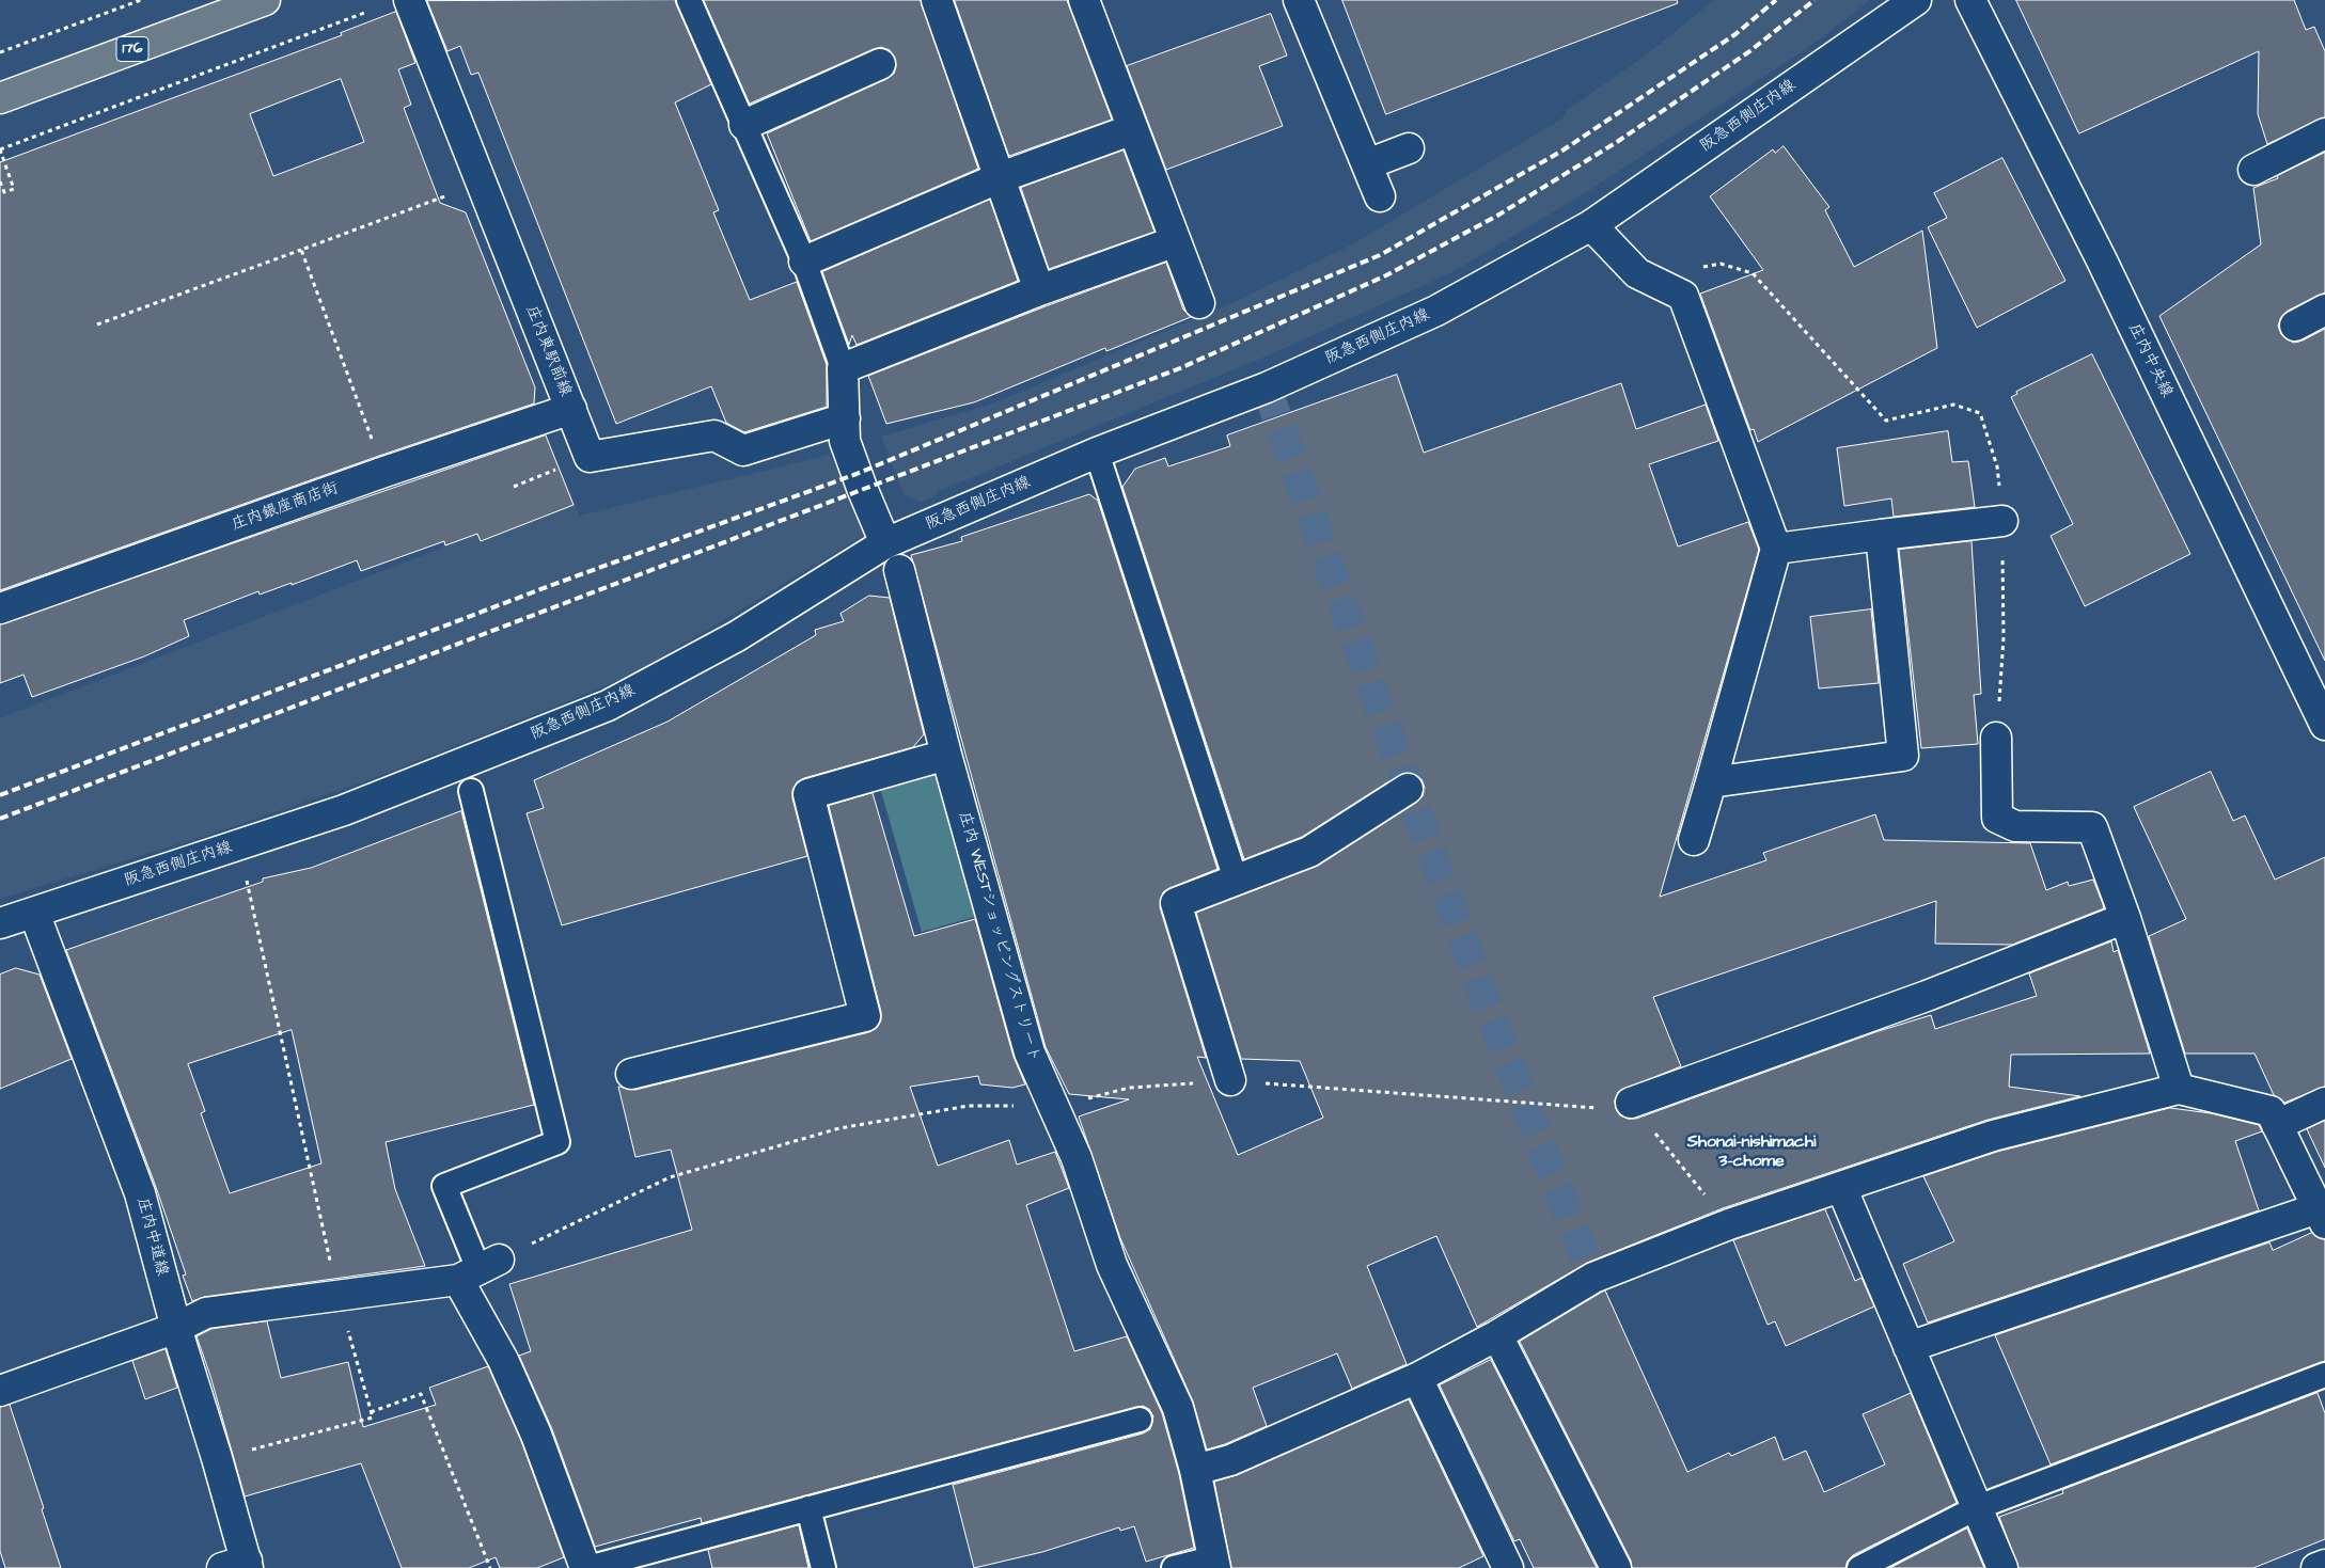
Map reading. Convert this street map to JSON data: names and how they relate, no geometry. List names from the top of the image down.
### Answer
{
  "streets": {
    "highway": ["176"],
    "street": [
      "阪急西側庄内線",
      "庄内東駅前線",
      "庄内中央線",
      "庄内銀座商店街",
      "庄内 WESTショッピングストリート",
      "庄内中道線"
    ]
  },
  "crossings": [
    ["阪急西側庄内線", "庄内中道線"],
    ["庄内東駅前線", "庄内銀座商店街"]
  ],
  "districts": ["Shonai-nishimachi 3-chome"]
}
